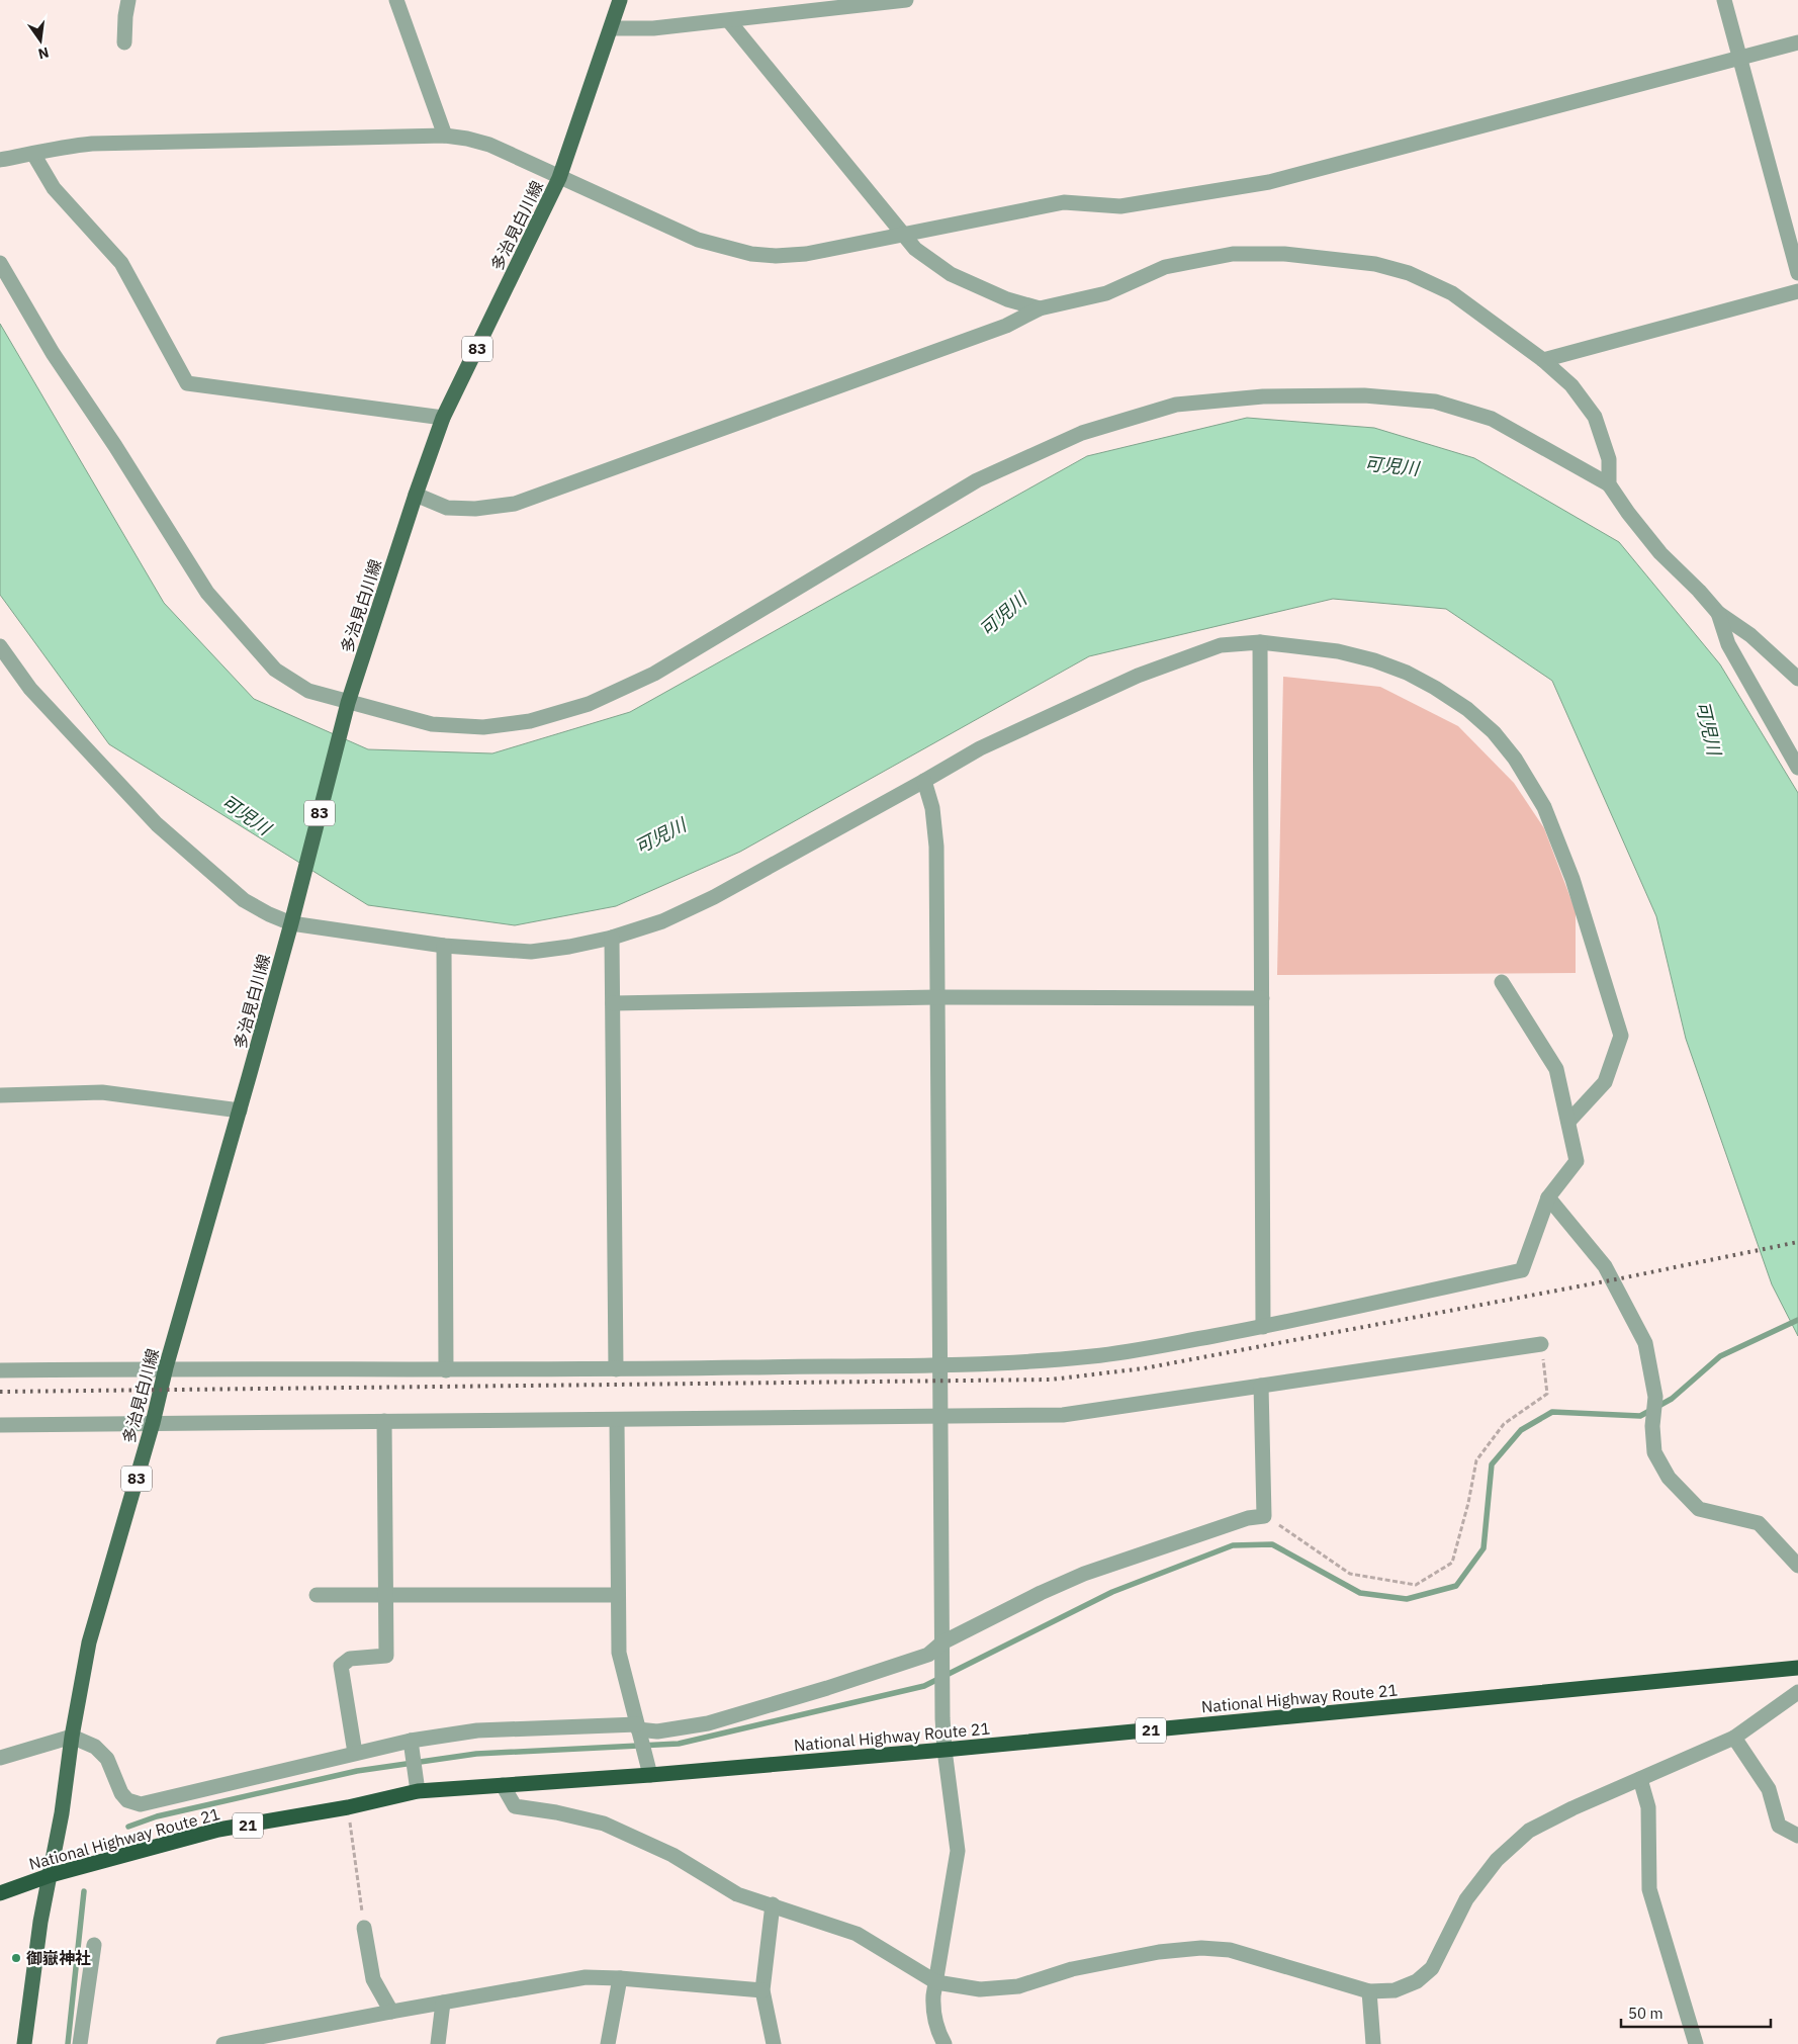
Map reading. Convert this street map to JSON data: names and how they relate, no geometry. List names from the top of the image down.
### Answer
{
  "streets": {
    "highway": ["National Highway Route 21", "21"],
    "main road": ["多治見白川線", "83"]
  },
  "crossings": [
    ["多治見白川線", "National Highway Route 21"]
  ],
  "water": ["可児川"],
  "places": ["御嶽神社"],
  "scale_bar": "50 m",
  "north": "bottom"
}
